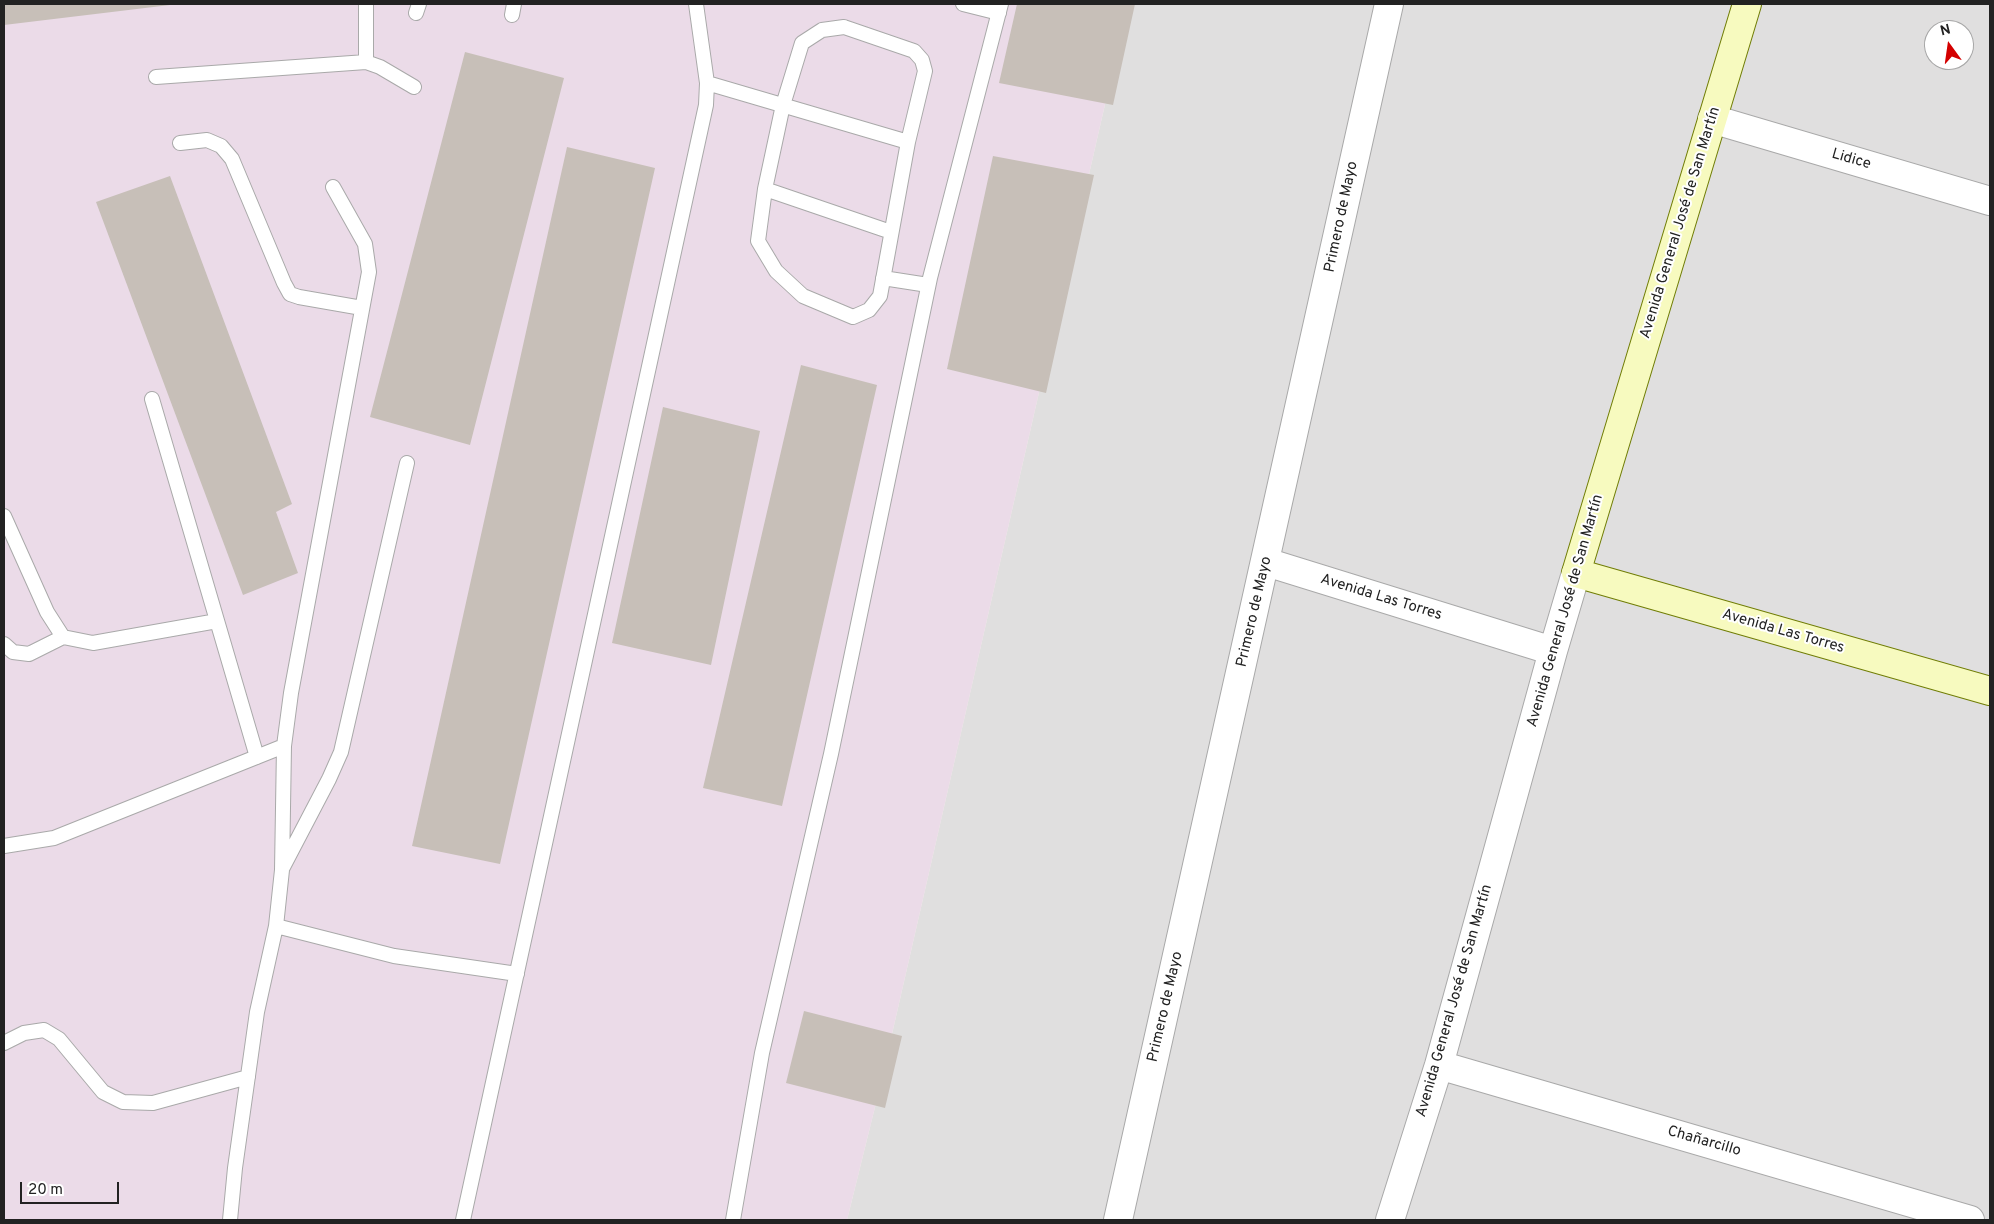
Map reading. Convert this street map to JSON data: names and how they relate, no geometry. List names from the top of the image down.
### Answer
{
  "streets": {
    "street": [
      "Lidice",
      "Primero de Mayo",
      "Avenida General José de San Martín",
      "Avenida Las Torres",
      "Chañarcillo"
    ]
  },
  "crossings": [
    ["Lidice", "Avenida General José de San Martín"],
    ["Primero de Mayo", "Avenida Las Torres"],
    ["Avenida General José de San Martín", "Avenida Las Torres"],
    ["Avenida General José de San Martín", "Chañarcillo"]
  ],
  "scale_bar": "20 m",
  "north": "top"
}
